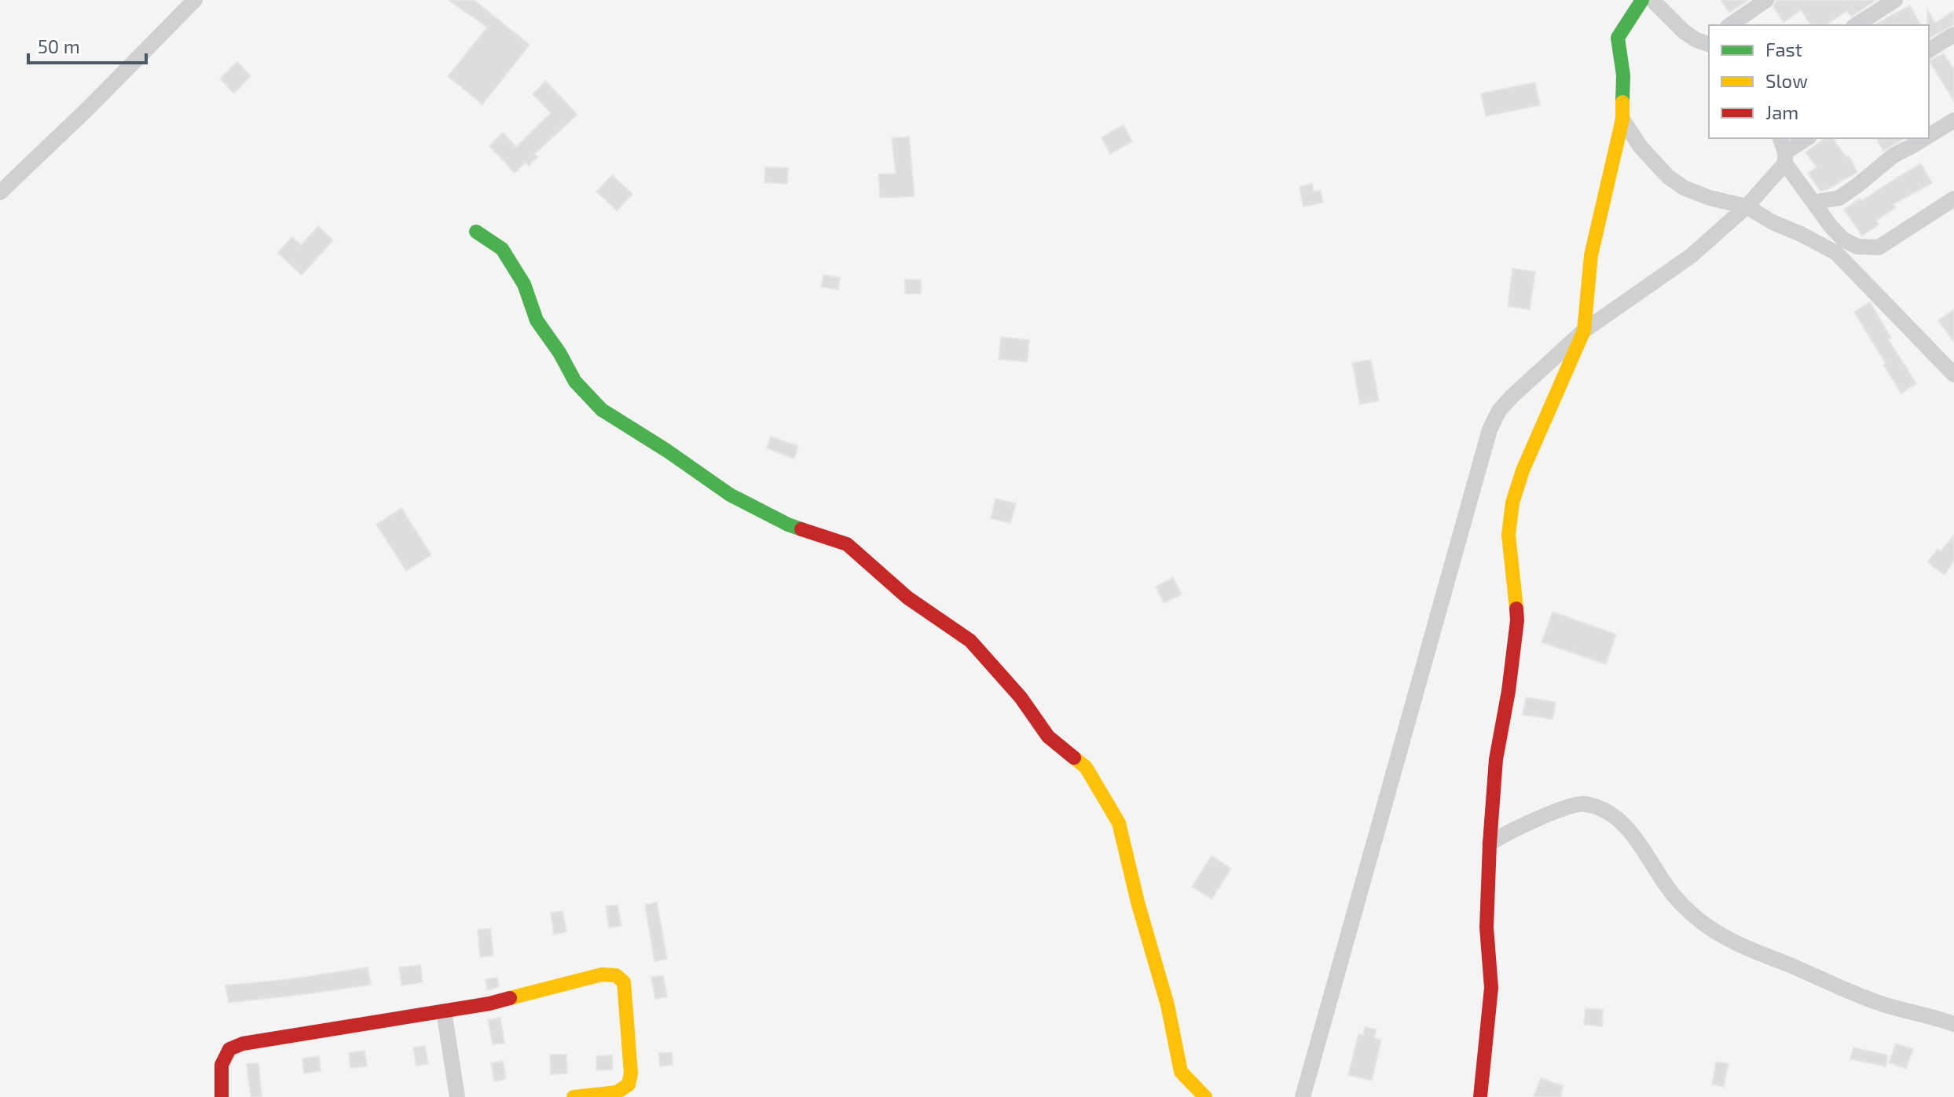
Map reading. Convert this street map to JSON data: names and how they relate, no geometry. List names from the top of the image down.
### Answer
{
  "legend": ["Fast", "Slow", "Jam"],
  "scale_bar": "50 m"
}
